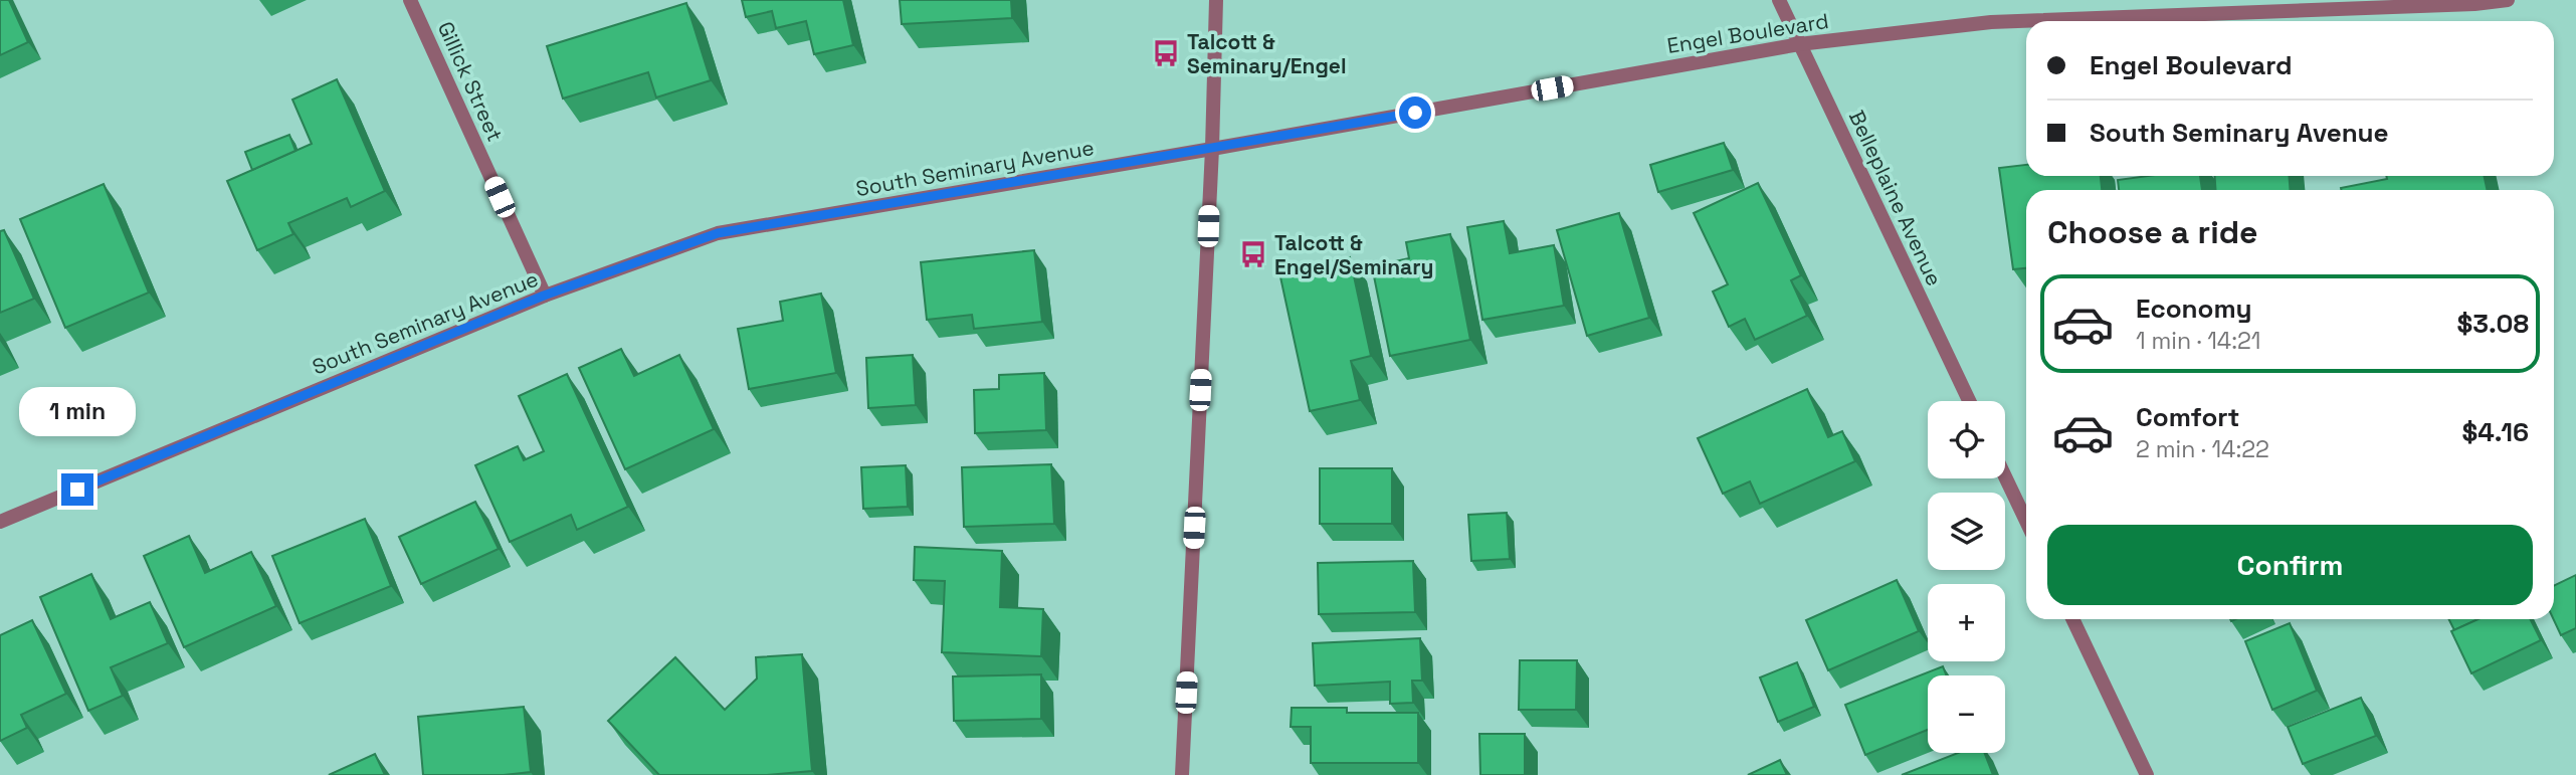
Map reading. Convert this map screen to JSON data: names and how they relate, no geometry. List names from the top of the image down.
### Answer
{
  "streets": {
    "street": [
      "Engel Boulevard",
      "Gillick Street",
      "South Seminary Avenue",
      "Belleplaine Avenue"
    ]
  },
  "crossings": [
    ["Engel Boulevard", "South Seminary Avenue"],
    ["Engel Boulevard", "Belleplaine Avenue"],
    ["Gillick Street", "South Seminary Avenue"]
  ],
  "places": {
    "bus stop": ["Talcott & Seminary/Engel", "Talcott & Engel/Seminary"]
  },
  "page": {
    "banner": ["Engel Boulevard", "South Seminary Avenue"],
    "heading": "Choose a ride",
    "list": [
      {
        "name": "Economy",
        "note": "1 min · 14:21",
        "value": "$3.08"
      },
      {
        "name": "Comfort",
        "note": "2 min · 14:22",
        "value": "$4.16"
      }
    ],
    "bubble": "1 min",
    "map_buttons": ["+", "−"],
    "buttons": "Confirm"
  }
}
